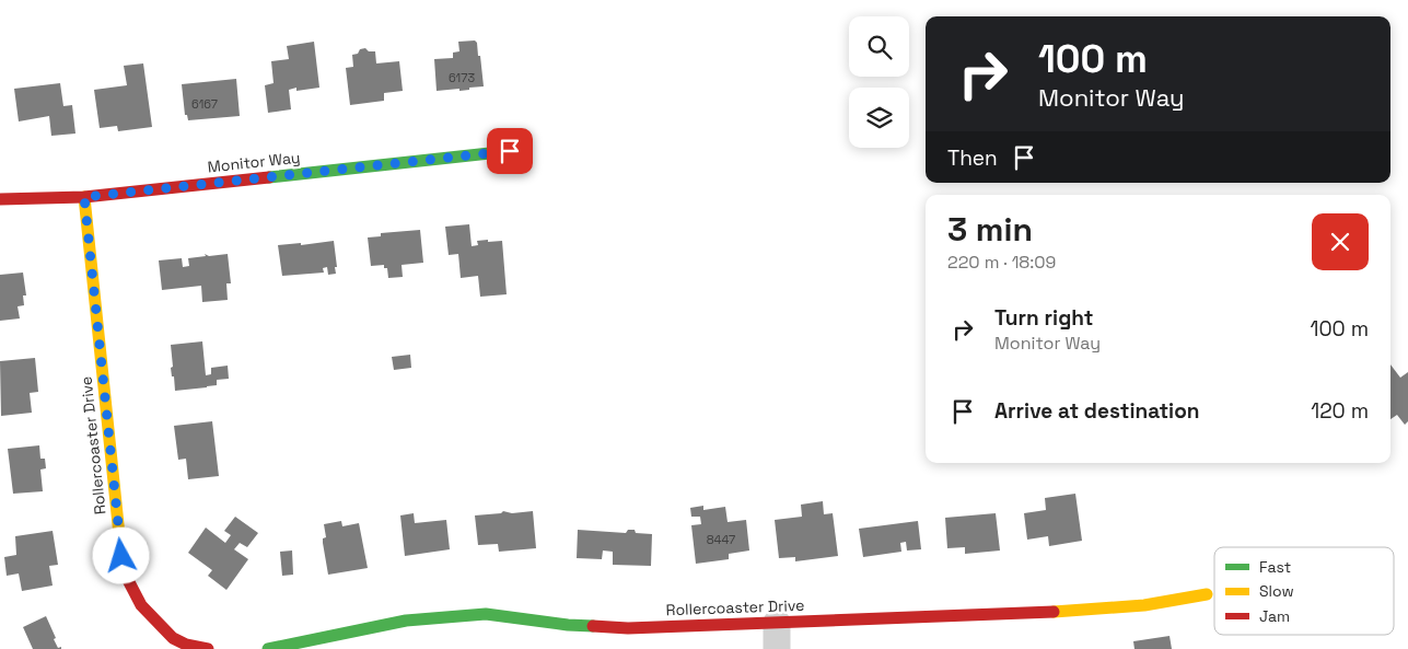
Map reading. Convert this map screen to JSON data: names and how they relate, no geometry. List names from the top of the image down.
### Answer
{
  "streets": {
    "street": ["Monitor Way", "Rollercoaster Drive"]
  },
  "crossings": [
    ["Monitor Way", "Rollercoaster Drive"]
  ],
  "house_numbers": ["6173", "6167", "8447"],
  "legend": ["Fast", "Slow", "Jam"],
  "page": {
    "turn": ["100 m", "Monitor Way"],
    "then": "Then",
    "heading": ["3 min", "220 m · 18:09"],
    "list": [
      {
        "name": "Turn right",
        "note": "Monitor Way",
        "value": "100 m"
      },
      {
        "name": "Arrive at destination",
        "value": "120 m"
      }
    ]
  }
}
